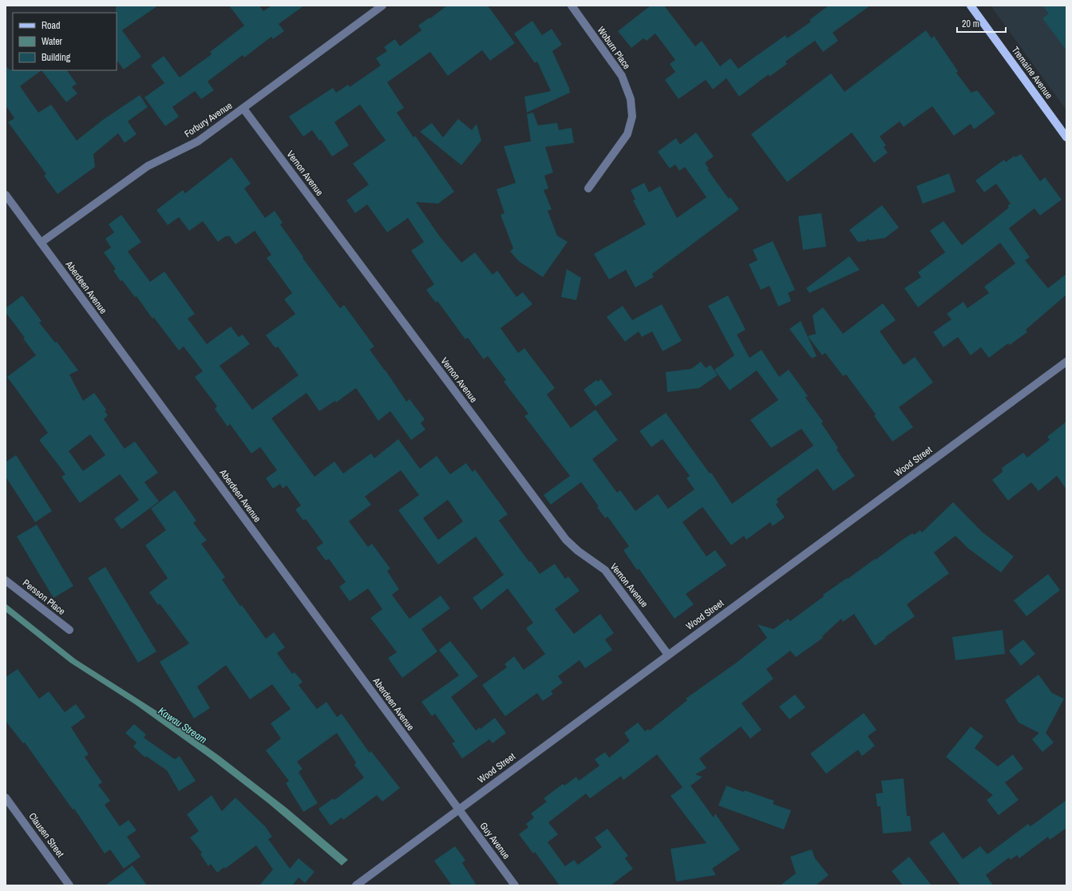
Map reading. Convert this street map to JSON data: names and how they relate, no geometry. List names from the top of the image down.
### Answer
{
  "streets": {
    "main road": ["Tremaine Avenue"],
    "street": [
      "Woburn Place",
      "Forbury Avenue",
      "Vernon Avenue",
      "Aberdeen Avenue",
      "Wood Street",
      "Persson Place",
      "Clausen Street",
      "Guy Avenue"
    ]
  },
  "crossings": [
    ["Forbury Avenue", "Vernon Avenue"],
    ["Forbury Avenue", "Aberdeen Avenue"],
    ["Vernon Avenue", "Wood Street"],
    ["Aberdeen Avenue", "Wood Street"],
    ["Aberdeen Avenue", "Guy Avenue"],
    ["Wood Street", "Guy Avenue"]
  ],
  "water": ["Kawau Stream"],
  "legend": ["Road", "Water", "Building"],
  "scale_bar": "20 m"
}
